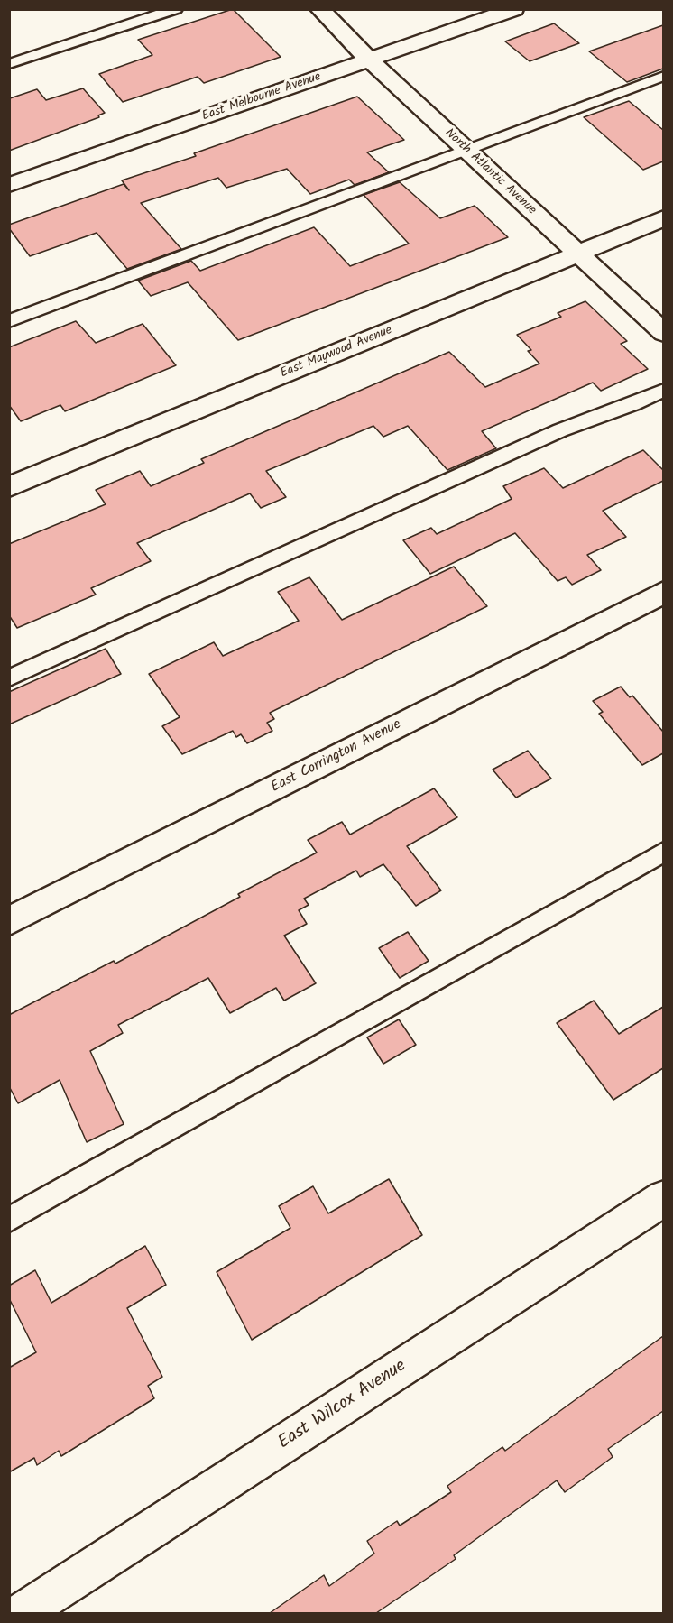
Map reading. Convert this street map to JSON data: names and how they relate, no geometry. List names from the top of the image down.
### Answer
{
  "streets": {
    "street": [
      "East Melbourne Avenue",
      "North Atlantic Avenue",
      "East Maywood Avenue",
      "East Corrington Avenue",
      "East Wilcox Avenue"
    ]
  },
  "crossings": [
    ["East Melbourne Avenue", "North Atlantic Avenue"],
    ["North Atlantic Avenue", "East Maywood Avenue"]
  ]
}
